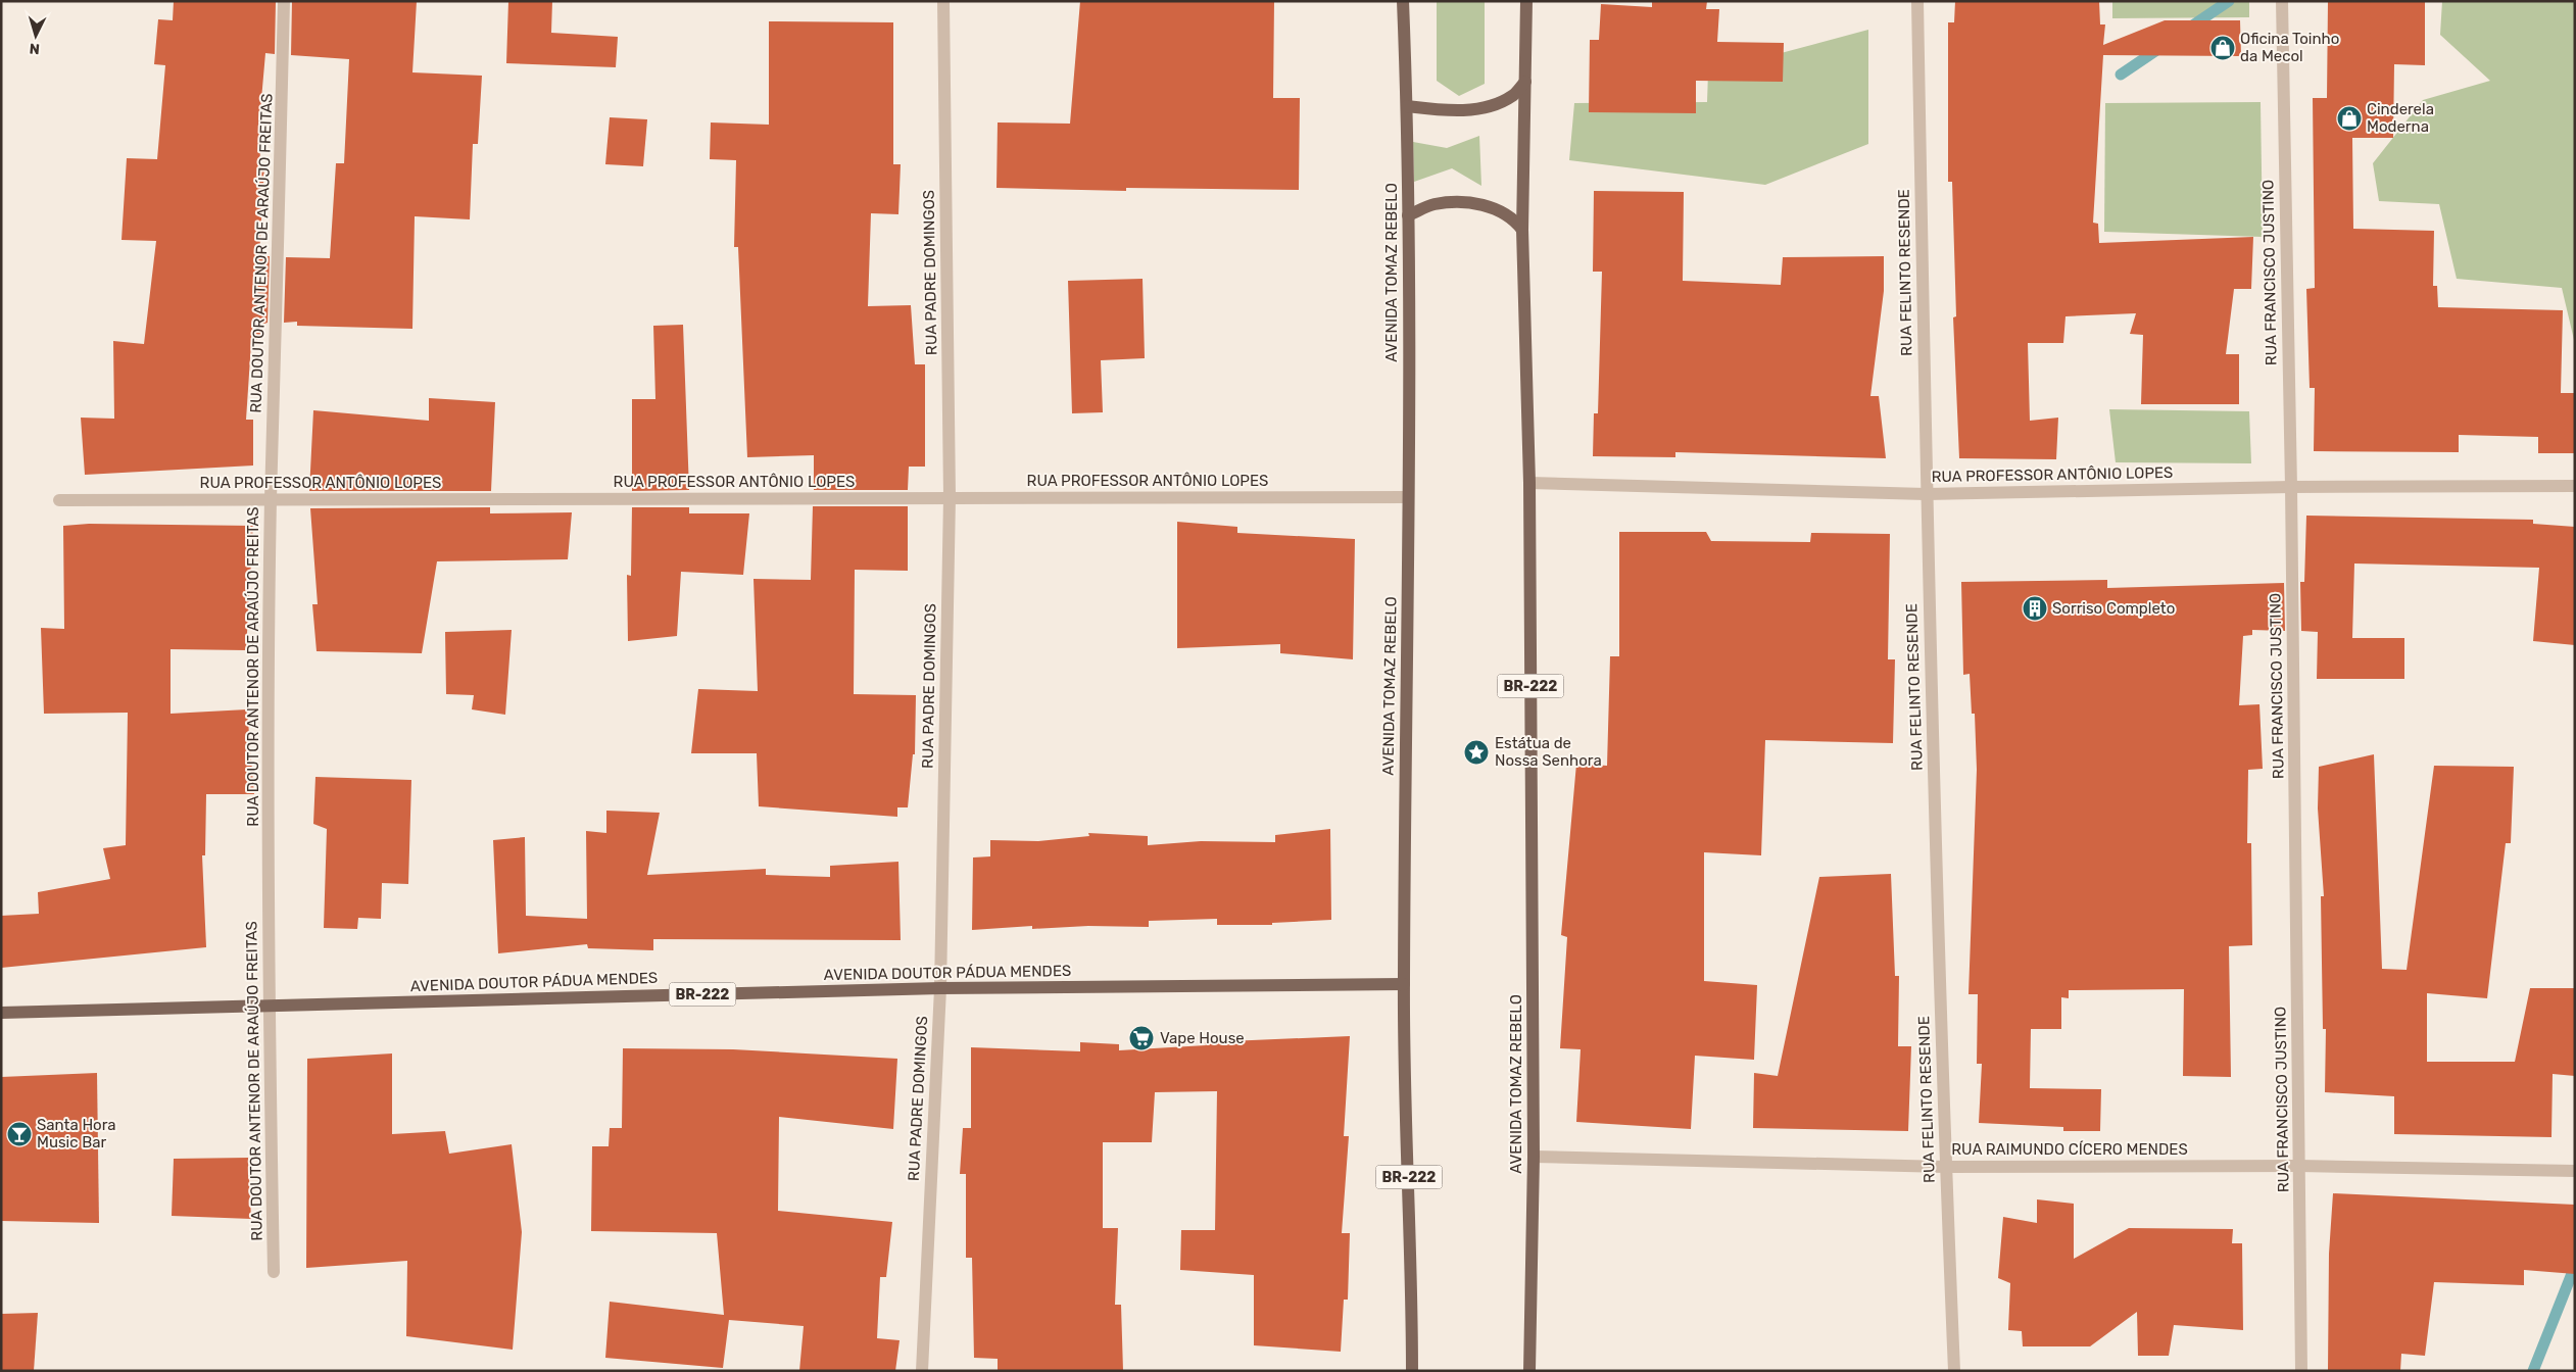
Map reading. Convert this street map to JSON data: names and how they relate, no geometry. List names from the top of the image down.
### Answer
{
  "streets": {
    "main road": ["AVENIDA TOMAZ REBELO", "BR-222", "AVENIDA DOUTOR PÁDUA MENDES"],
    "street": [
      "RUA DOUTOR ANTENOR DE ARAÚJO FREITAS",
      "RUA PADRE DOMINGOS",
      "RUA FELINTO RESENDE",
      "RUA FRANCISCO JUSTINO",
      "RUA PROFESSOR ANTÔNIO LOPES",
      "RUA RAIMUNDO CÍCERO MENDES"
    ]
  },
  "crossings": [
    ["RUA DOUTOR ANTENOR DE ARAÚJO FREITAS", "RUA PROFESSOR ANTÔNIO LOPES"],
    ["RUA DOUTOR ANTENOR DE ARAÚJO FREITAS", "AVENIDA DOUTOR PÁDUA MENDES"],
    ["RUA PADRE DOMINGOS", "RUA PROFESSOR ANTÔNIO LOPES"],
    ["RUA PADRE DOMINGOS", "AVENIDA DOUTOR PÁDUA MENDES"],
    ["AVENIDA TOMAZ REBELO", "RUA PROFESSOR ANTÔNIO LOPES"],
    ["AVENIDA TOMAZ REBELO", "AVENIDA DOUTOR PÁDUA MENDES"],
    ["AVENIDA TOMAZ REBELO", "RUA RAIMUNDO CÍCERO MENDES"],
    ["RUA FELINTO RESENDE", "RUA PROFESSOR ANTÔNIO LOPES"],
    ["RUA FELINTO RESENDE", "RUA RAIMUNDO CÍCERO MENDES"],
    ["RUA FRANCISCO JUSTINO", "RUA PROFESSOR ANTÔNIO LOPES"],
    ["RUA FRANCISCO JUSTINO", "RUA RAIMUNDO CÍCERO MENDES"]
  ],
  "places": {
    "shop": ["Oficina Toinho da Mecol", "Cinderela Moderna"],
    "building": ["Sorriso Completo"],
    "place": ["Estátua de Nossa Senhora"],
    "supermarket": ["Vape House"],
    "bar": ["Santa Hora Music Bar"]
  },
  "north": "bottom"
}
